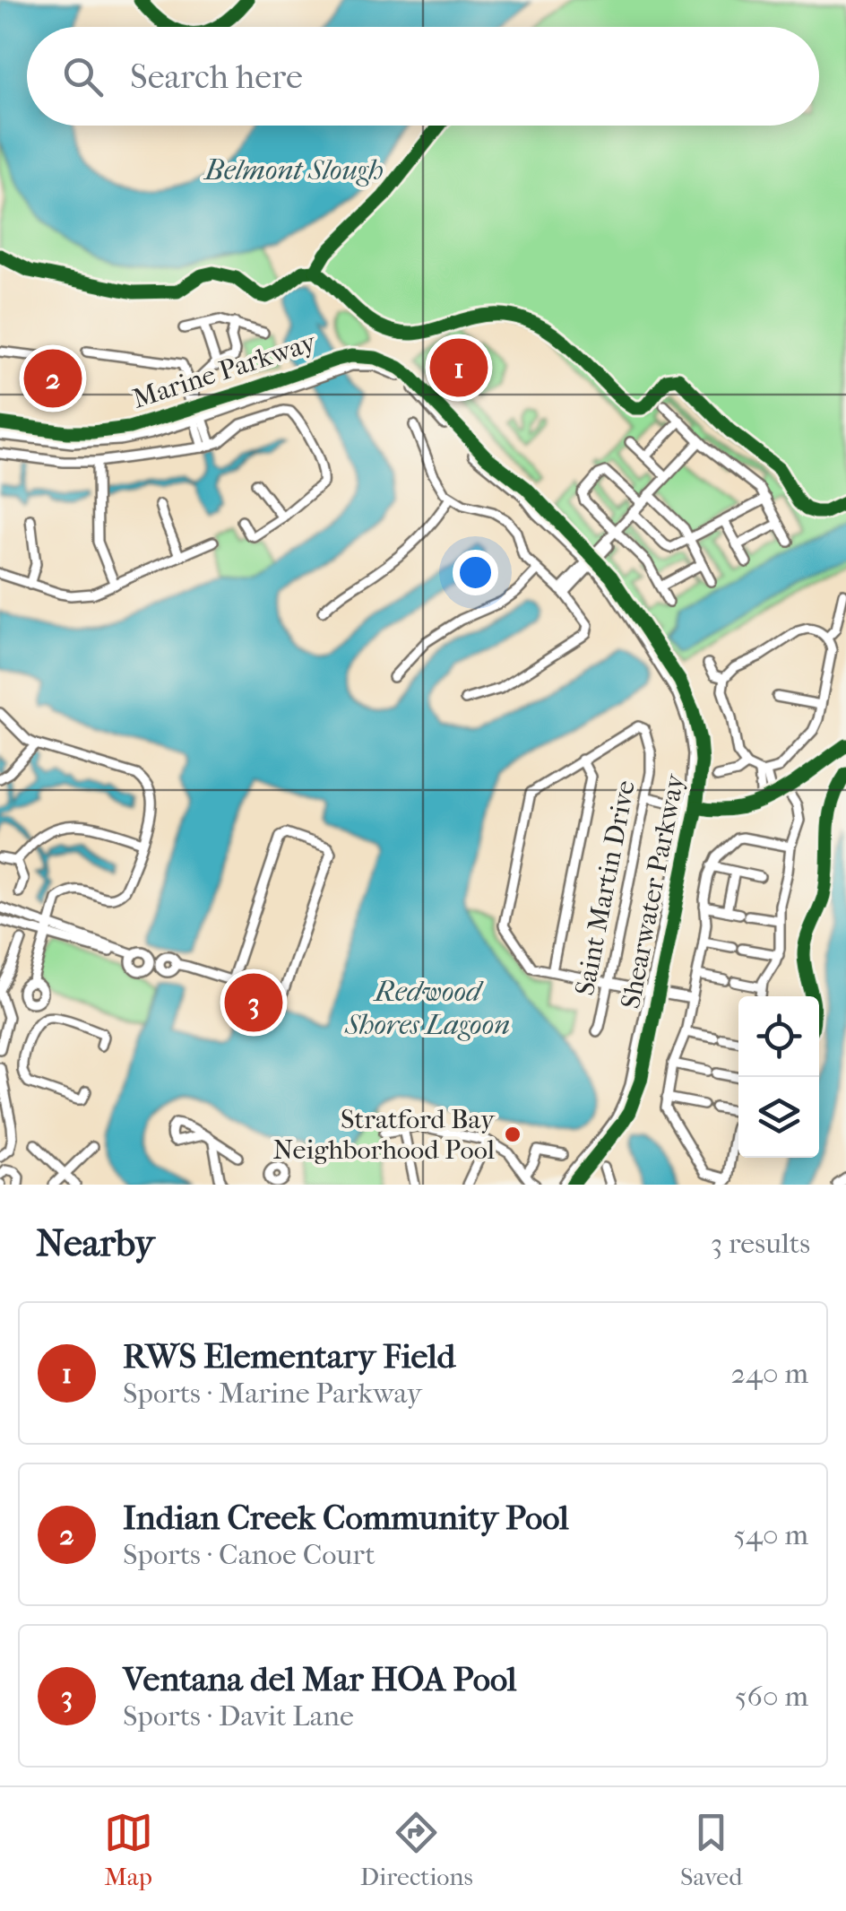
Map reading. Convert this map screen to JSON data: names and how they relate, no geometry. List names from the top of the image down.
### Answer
{
  "streets": {
    "main road": ["Marine Parkway", "Shearwater Parkway"],
    "street": ["Saint Martin Drive"]
  },
  "crossings": [
    ["Marine Parkway", "Shearwater Parkway"]
  ],
  "water": ["Belmont Slough", "Redwood Shores Lagoon"],
  "places": ["Stratford Bay Neighborhood Pool"],
  "page": {
    "search": "Search here",
    "pins": ["1", "2", "3"],
    "heading": ["Nearby", "3 results"],
    "list": [
      {
        "mark": "1",
        "name": "RWS Elementary Field",
        "note": "Sports · Marine Parkway",
        "value": "240 m"
      },
      {
        "mark": "2",
        "name": "Indian Creek Community Pool",
        "note": "Sports · Canoe Court",
        "value": "540 m"
      },
      {
        "mark": "3",
        "name": "Ventana del Mar HOA Pool",
        "note": "Sports · Davit Lane",
        "value": "560 m"
      }
    ],
    "nav": ["Map", "Directions", "Saved"]
  }
}
